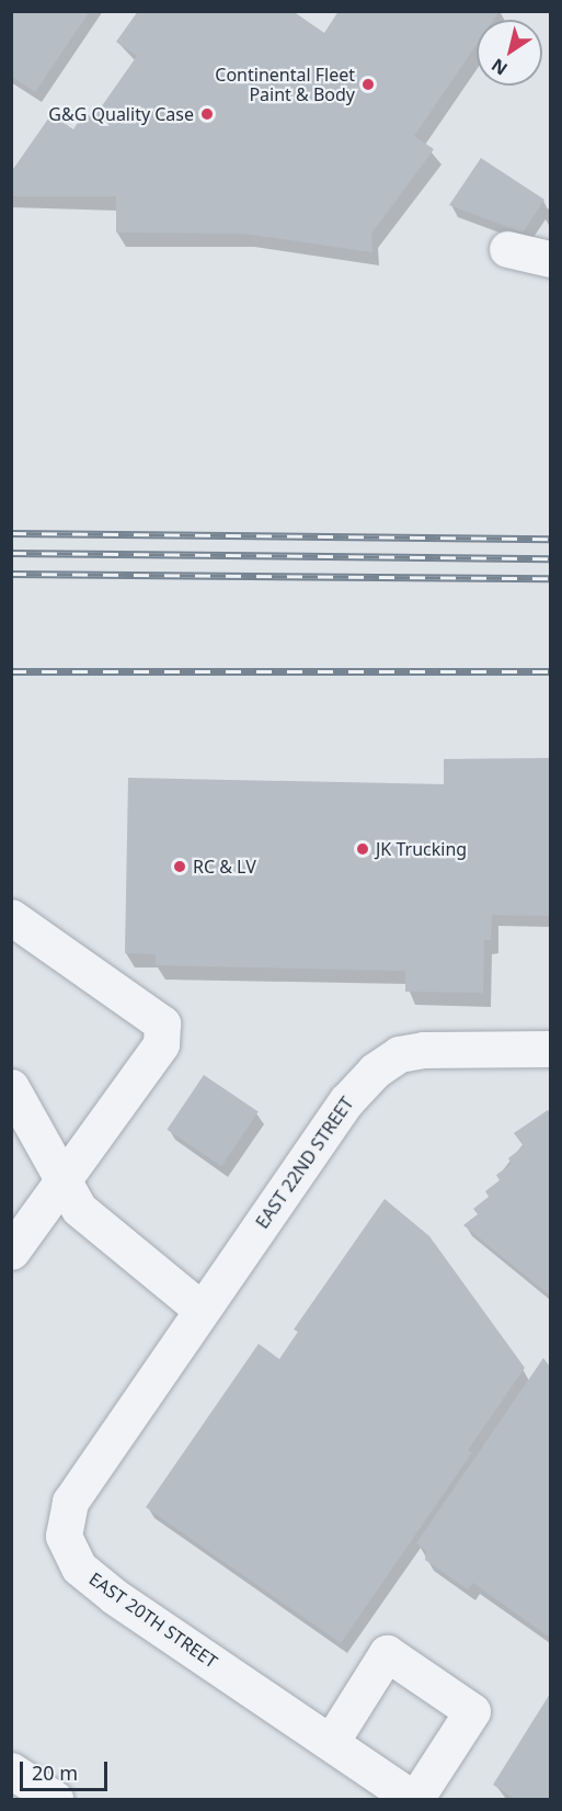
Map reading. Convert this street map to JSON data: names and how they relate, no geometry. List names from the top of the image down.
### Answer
{
  "streets": {
    "street": ["EAST 22ND STREET", "EAST 20TH STREET"]
  },
  "crossings": [
    ["EAST 22ND STREET", "EAST 20TH STREET"]
  ],
  "places": [
    "Continental Fleet Paint & Body",
    "G&G Quality Case",
    "JK Trucking",
    "RC & LV"
  ],
  "scale_bar": "20 m",
  "north": "bottom left"
}
